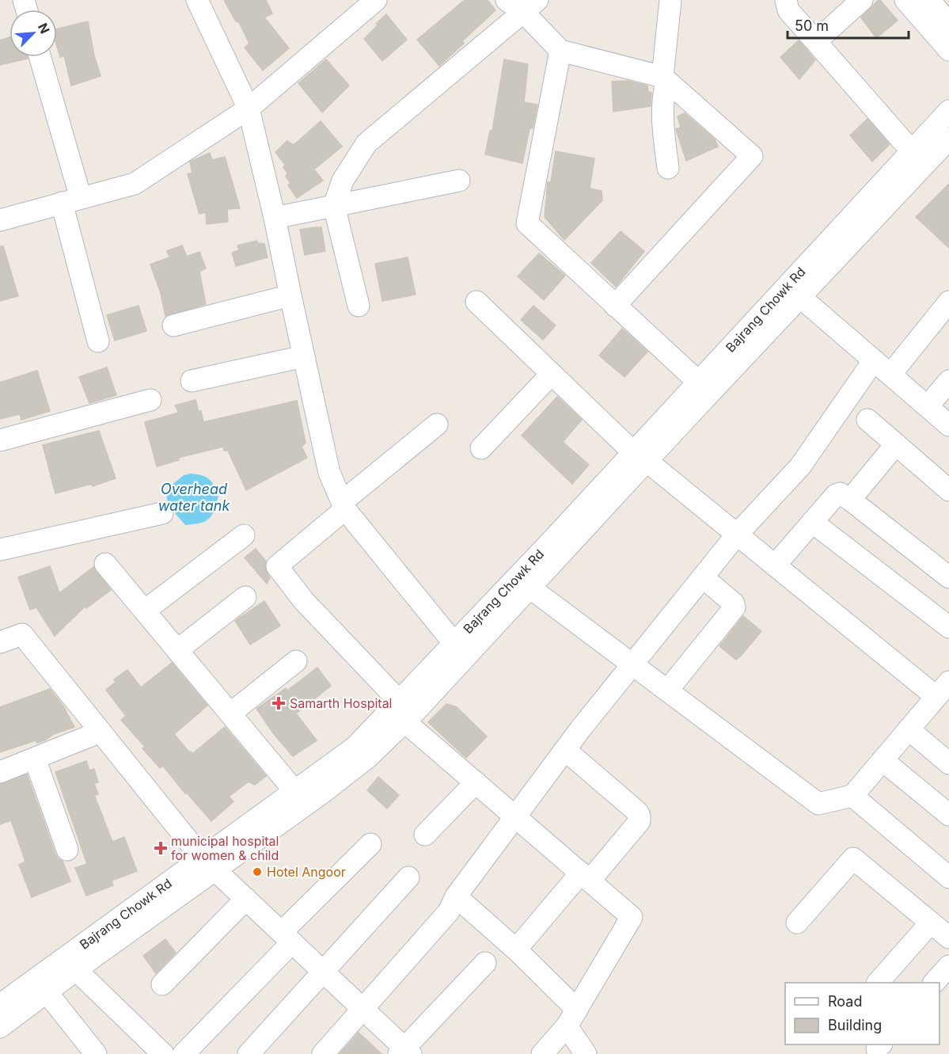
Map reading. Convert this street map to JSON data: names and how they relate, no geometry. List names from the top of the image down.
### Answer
{
  "streets": {
    "street": ["Bajrang Chowk Rd"]
  },
  "water": ["Overhead water tank"],
  "places": {
    "health": ["Samarth Hospital", "municipal hospital for women & child"],
    "other": ["Hotel Angoor"]
  },
  "legend": ["Road", "Building"],
  "scale_bar": "50 m",
  "north": "top right"
}
